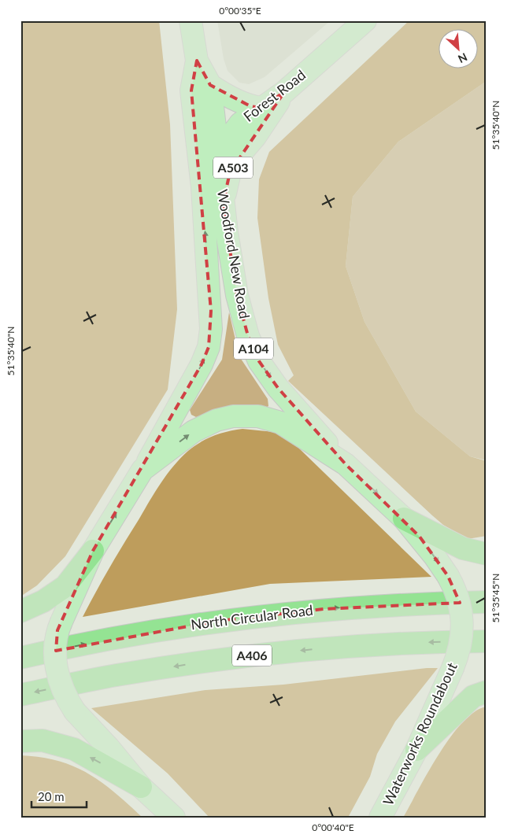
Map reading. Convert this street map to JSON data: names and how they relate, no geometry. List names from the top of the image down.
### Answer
{
  "streets": {
    "highway": ["North Circular Road", "A406"],
    "main road": [
      "Forest Road",
      "A503",
      "Woodford New Road",
      "A104",
      "Waterworks Roundabout"
    ]
  },
  "crossings": [
    ["Forest Road", "A503"],
    ["Forest Road", "Woodford New Road"],
    ["A503", "Woodford New Road"],
    ["Woodford New Road", "Waterworks Roundabout"]
  ],
  "scale_bar": "20 m",
  "north": "bottom right",
  "coordinates": [
    "0°00'35\"E",
    "51°35'40\"N",
    "51°35'45\"N",
    "0°00'40\"E"
  ]
}
